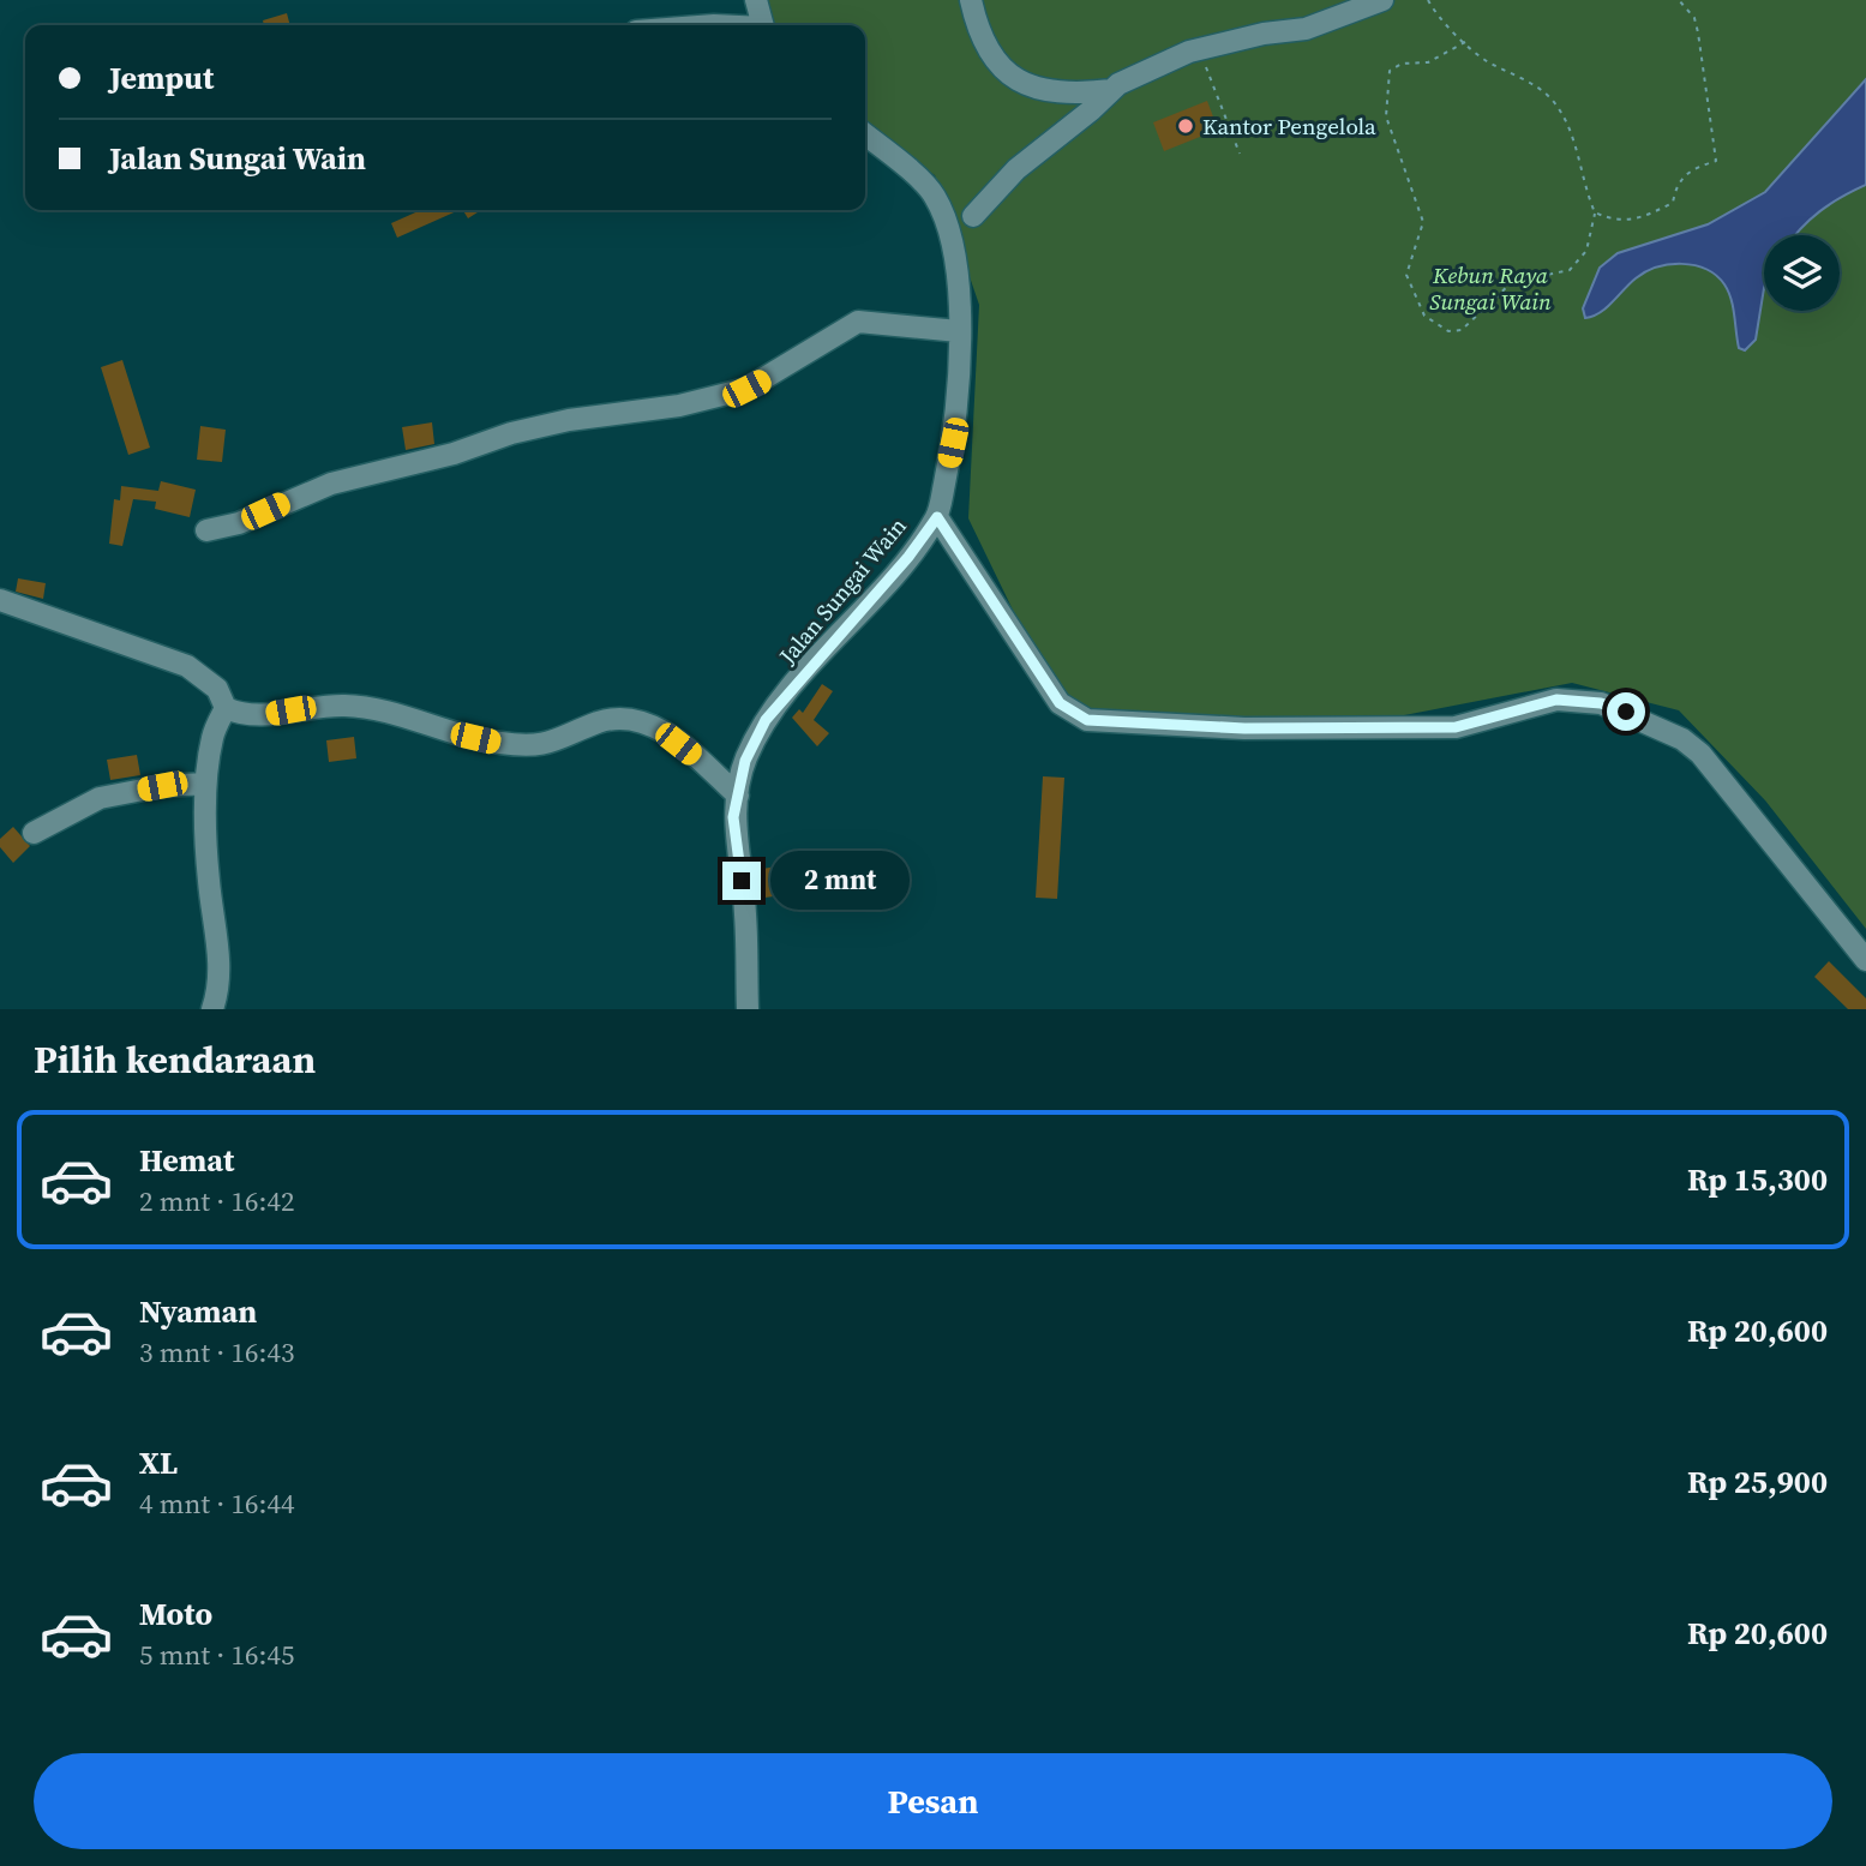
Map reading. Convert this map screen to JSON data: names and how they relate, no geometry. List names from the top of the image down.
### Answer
{
  "streets": {
    "street": ["Jalan Sungai Wain"]
  },
  "parks": ["Kebun Raya Sungai Wain"],
  "places": ["Kantor Pengelola"],
  "page": {
    "banner": ["Jemput", "Jalan Sungai Wain"],
    "bubble": "2 mnt",
    "heading": "Pilih kendaraan",
    "list": [
      {
        "name": "Hemat",
        "note": "2 mnt · 16:42",
        "value": "Rp 15,300"
      },
      {
        "name": "Nyaman",
        "note": "3 mnt · 16:43",
        "value": "Rp 20,600"
      },
      {
        "name": "XL",
        "note": "4 mnt · 16:44",
        "value": "Rp 25,900"
      },
      {
        "name": "Moto",
        "note": "5 mnt · 16:45",
        "value": "Rp 20,600"
      }
    ],
    "buttons": "Pesan"
  }
}
